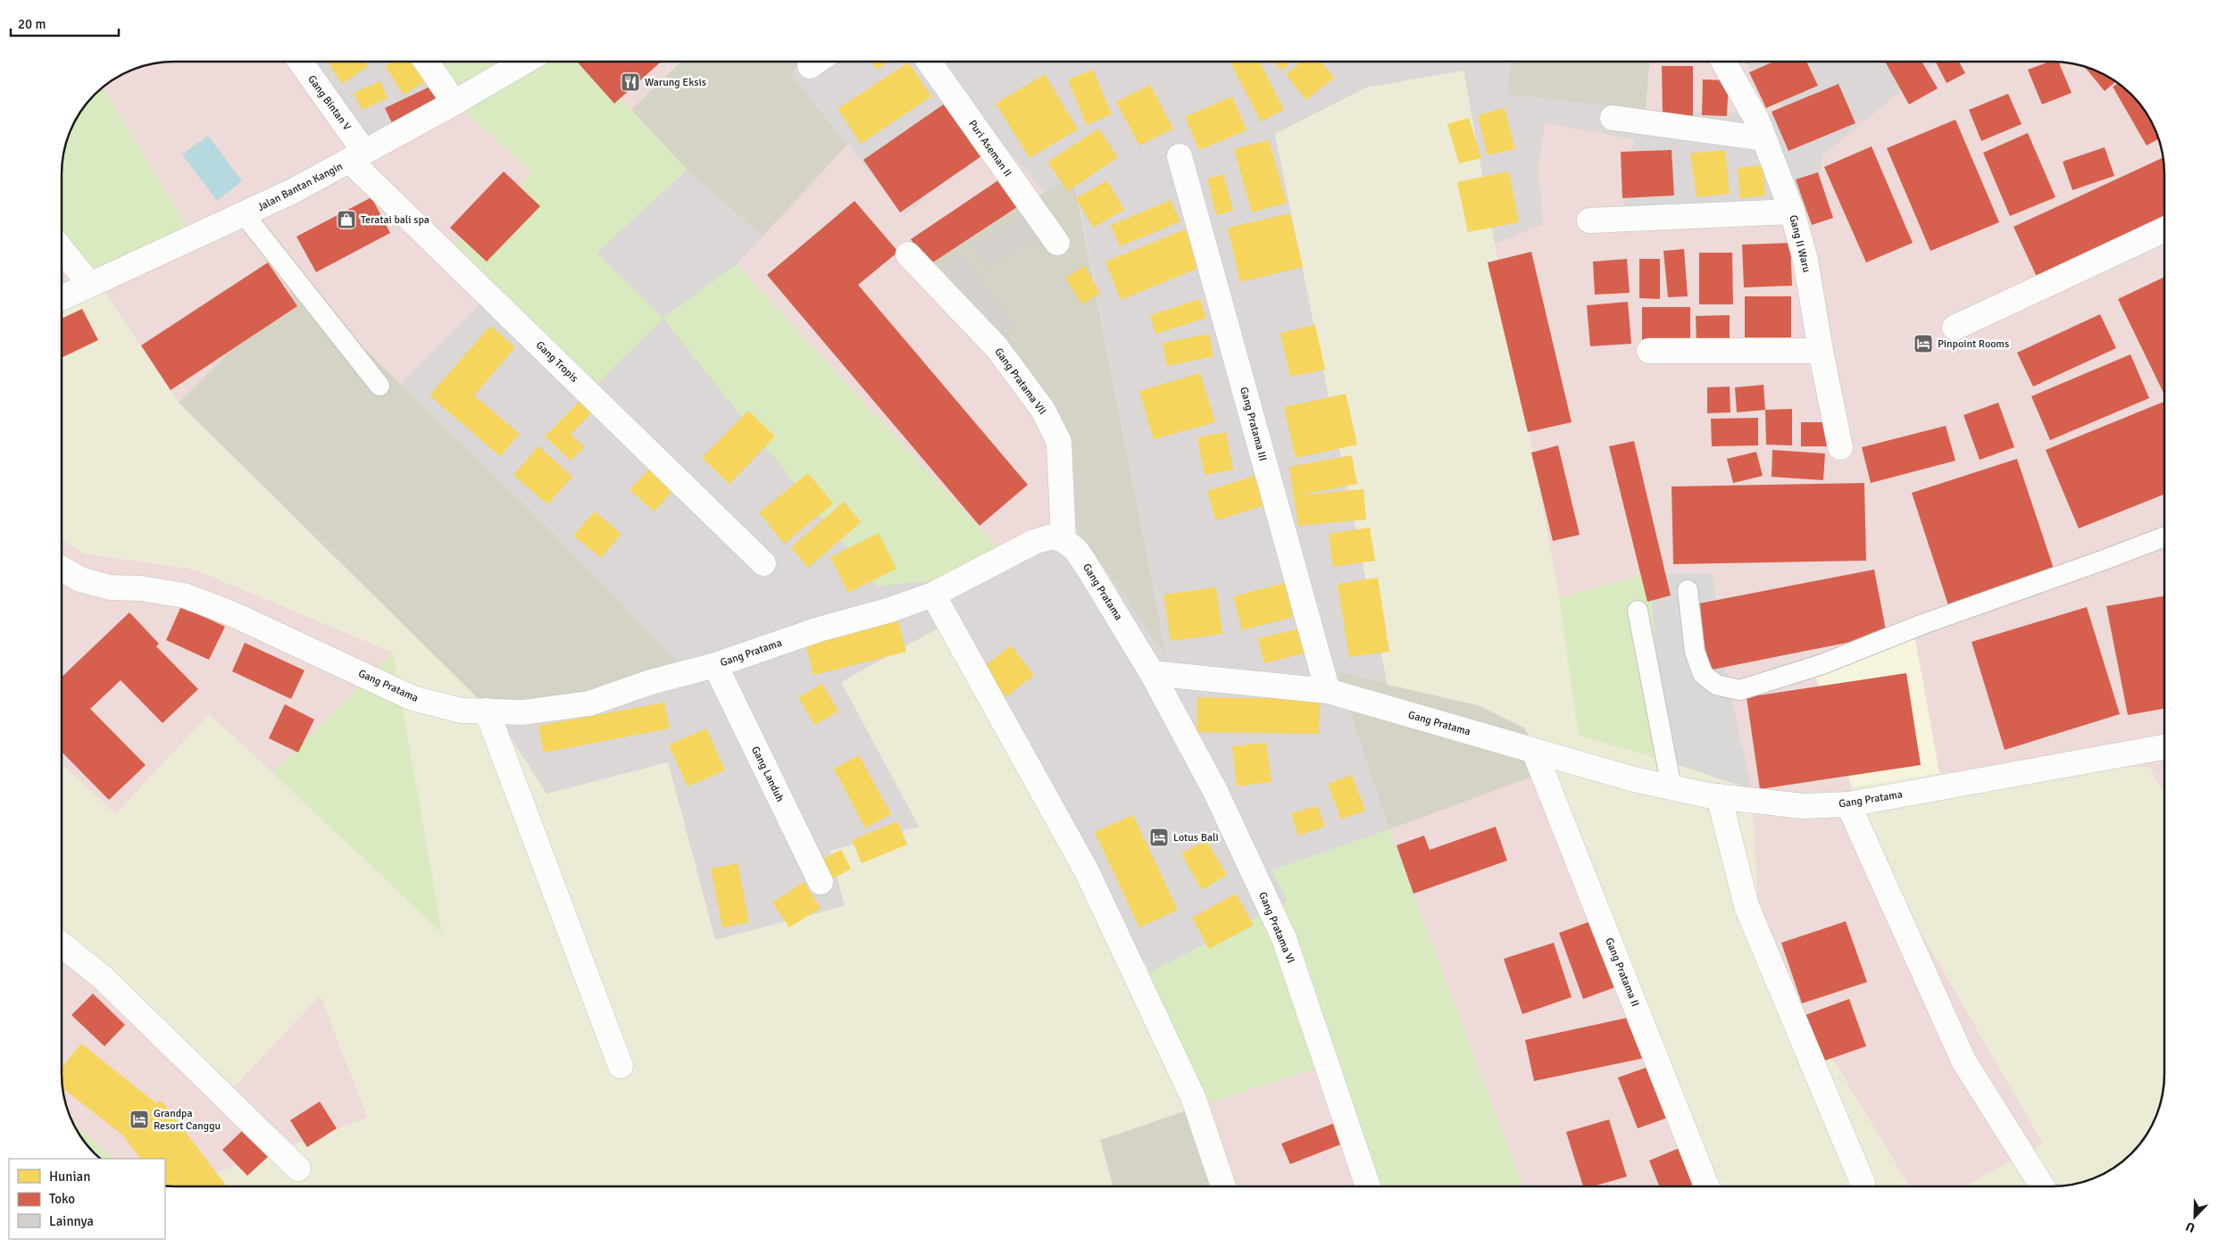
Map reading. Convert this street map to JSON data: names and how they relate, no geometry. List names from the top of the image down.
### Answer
{
  "streets": {
    "street": [
      "Gang Bintan V",
      "Puri Aseman II",
      "Jalan Bantan Kangin",
      "Gang II Waru",
      "Gang Tropis",
      "Gang Pratama VII",
      "Gang Pratama III",
      "Gang Pratama",
      "Gang Landuh",
      "Gang Pratama VI",
      "Gang Pratama II"
    ]
  },
  "crossings": [
    ["Gang Bintan V", "Jalan Bantan Kangin"],
    ["Gang Bintan V", "Gang Tropis"],
    ["Jalan Bantan Kangin", "Gang Tropis"],
    ["Gang Pratama VII", "Gang Pratama"],
    ["Gang Pratama III", "Gang Pratama"],
    ["Gang Pratama", "Gang Landuh"],
    ["Gang Pratama", "Gang Pratama VI"],
    ["Gang Pratama", "Gang Pratama II"]
  ],
  "places": {
    "restaurant": ["Warung Eksis"],
    "shop": ["Teratai bali spa"],
    "hotel": ["Pinpoint Rooms", "Lotus Bali", "Grandpa Resort Canggu"]
  },
  "legend": ["Hunian", "Toko", "Lainnya"],
  "scale_bar": "20 m",
  "north": "bottom left"
}
